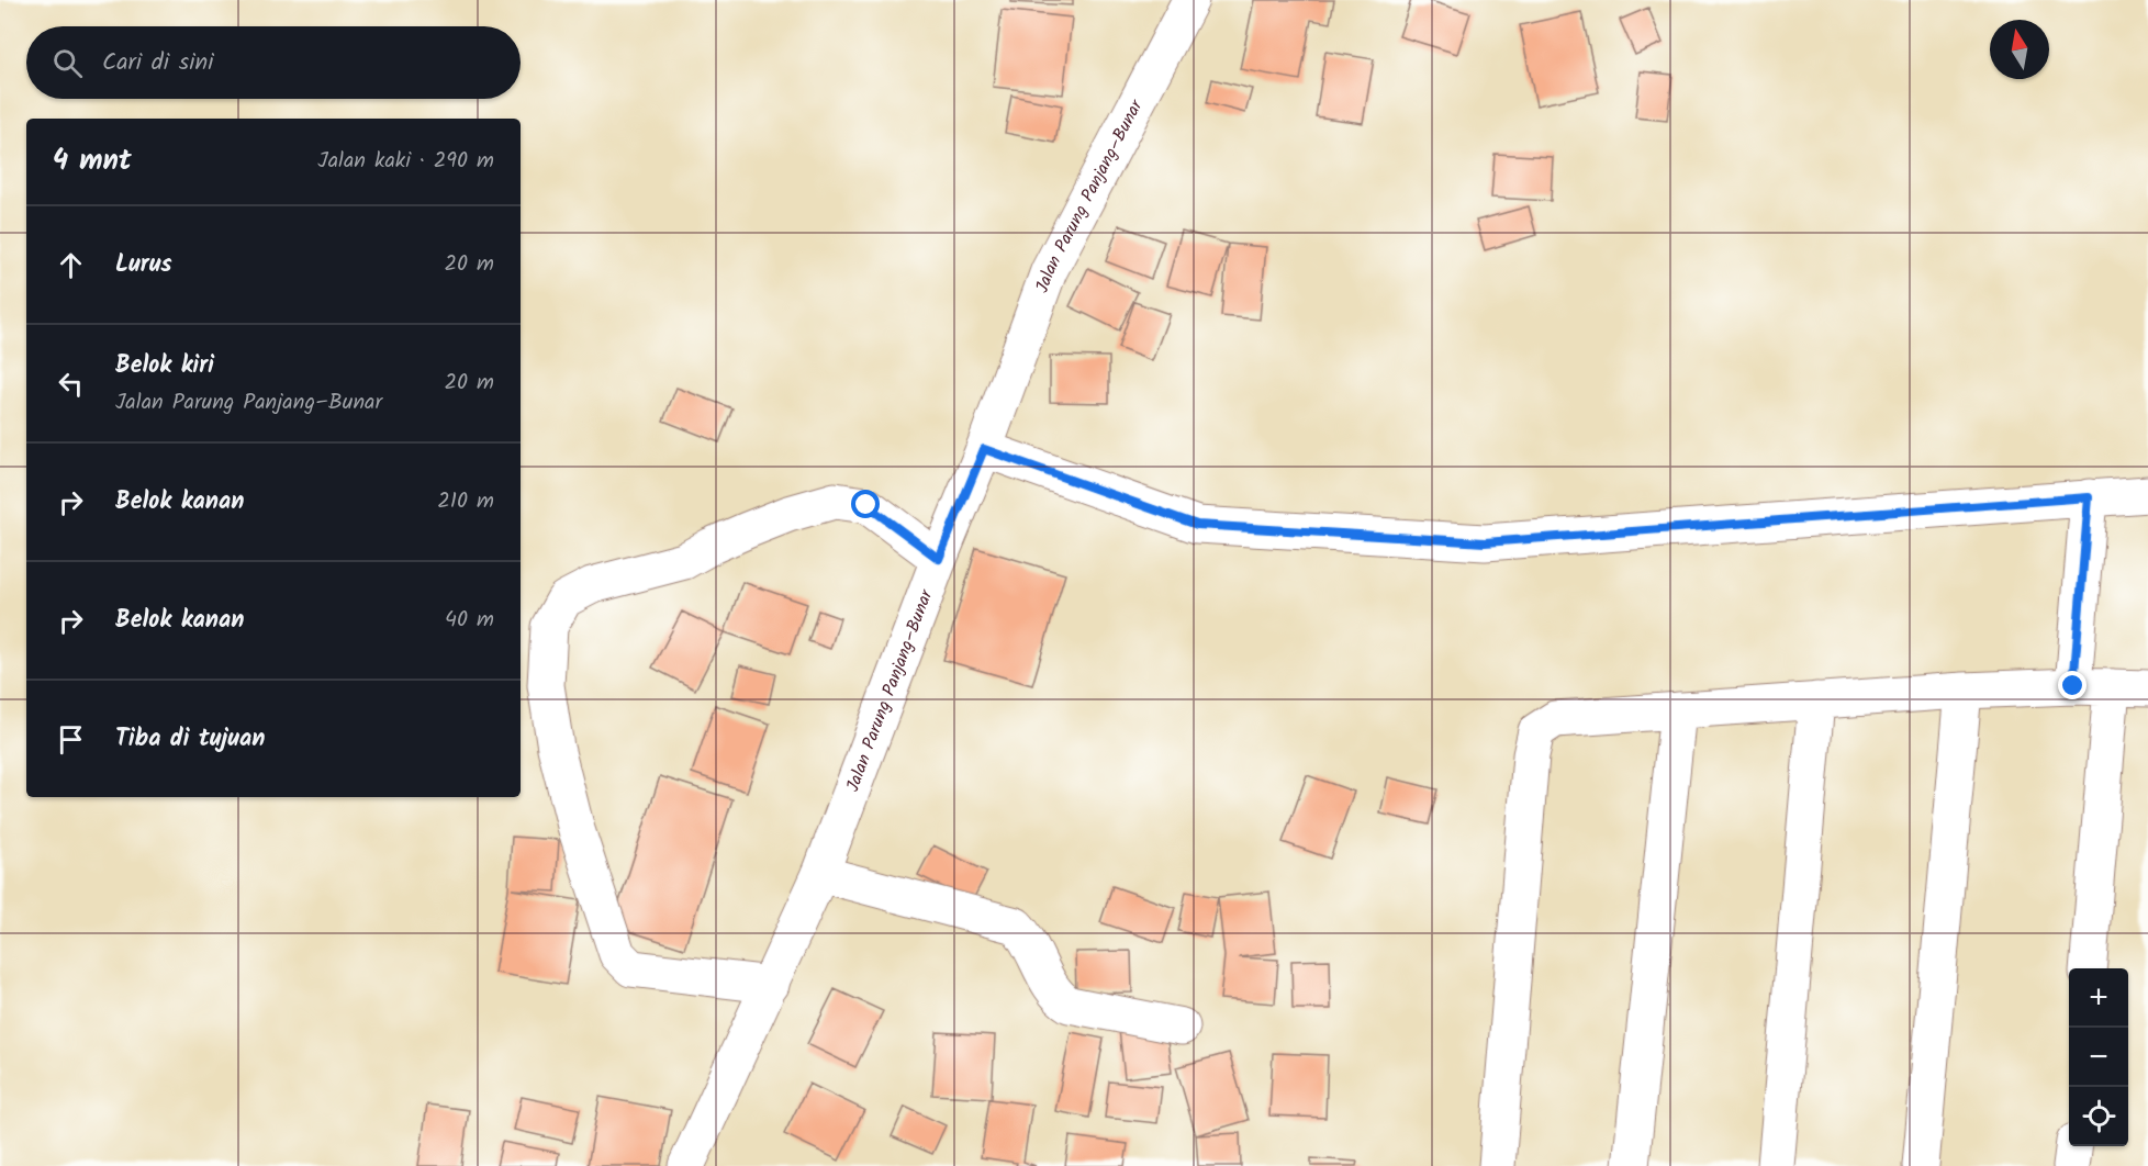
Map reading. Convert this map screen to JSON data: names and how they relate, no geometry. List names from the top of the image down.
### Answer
{
  "streets": {
    "street": ["Jalan Parung Panjang–Bunar"]
  },
  "north": "top",
  "page": {
    "search": "Cari di sini",
    "heading": ["4 mnt", "Jalan kaki · 290 m"],
    "list": [
      ["Lurus", "20 m"],
      ["Belok kiri", "Jalan Parung Panjang–Bunar", "20 m"],
      ["Belok kanan", "210 m"],
      ["Belok kanan", "40 m"],
      "Tiba di tujuan"
    ],
    "map_buttons": ["+", "−"]
  }
}
